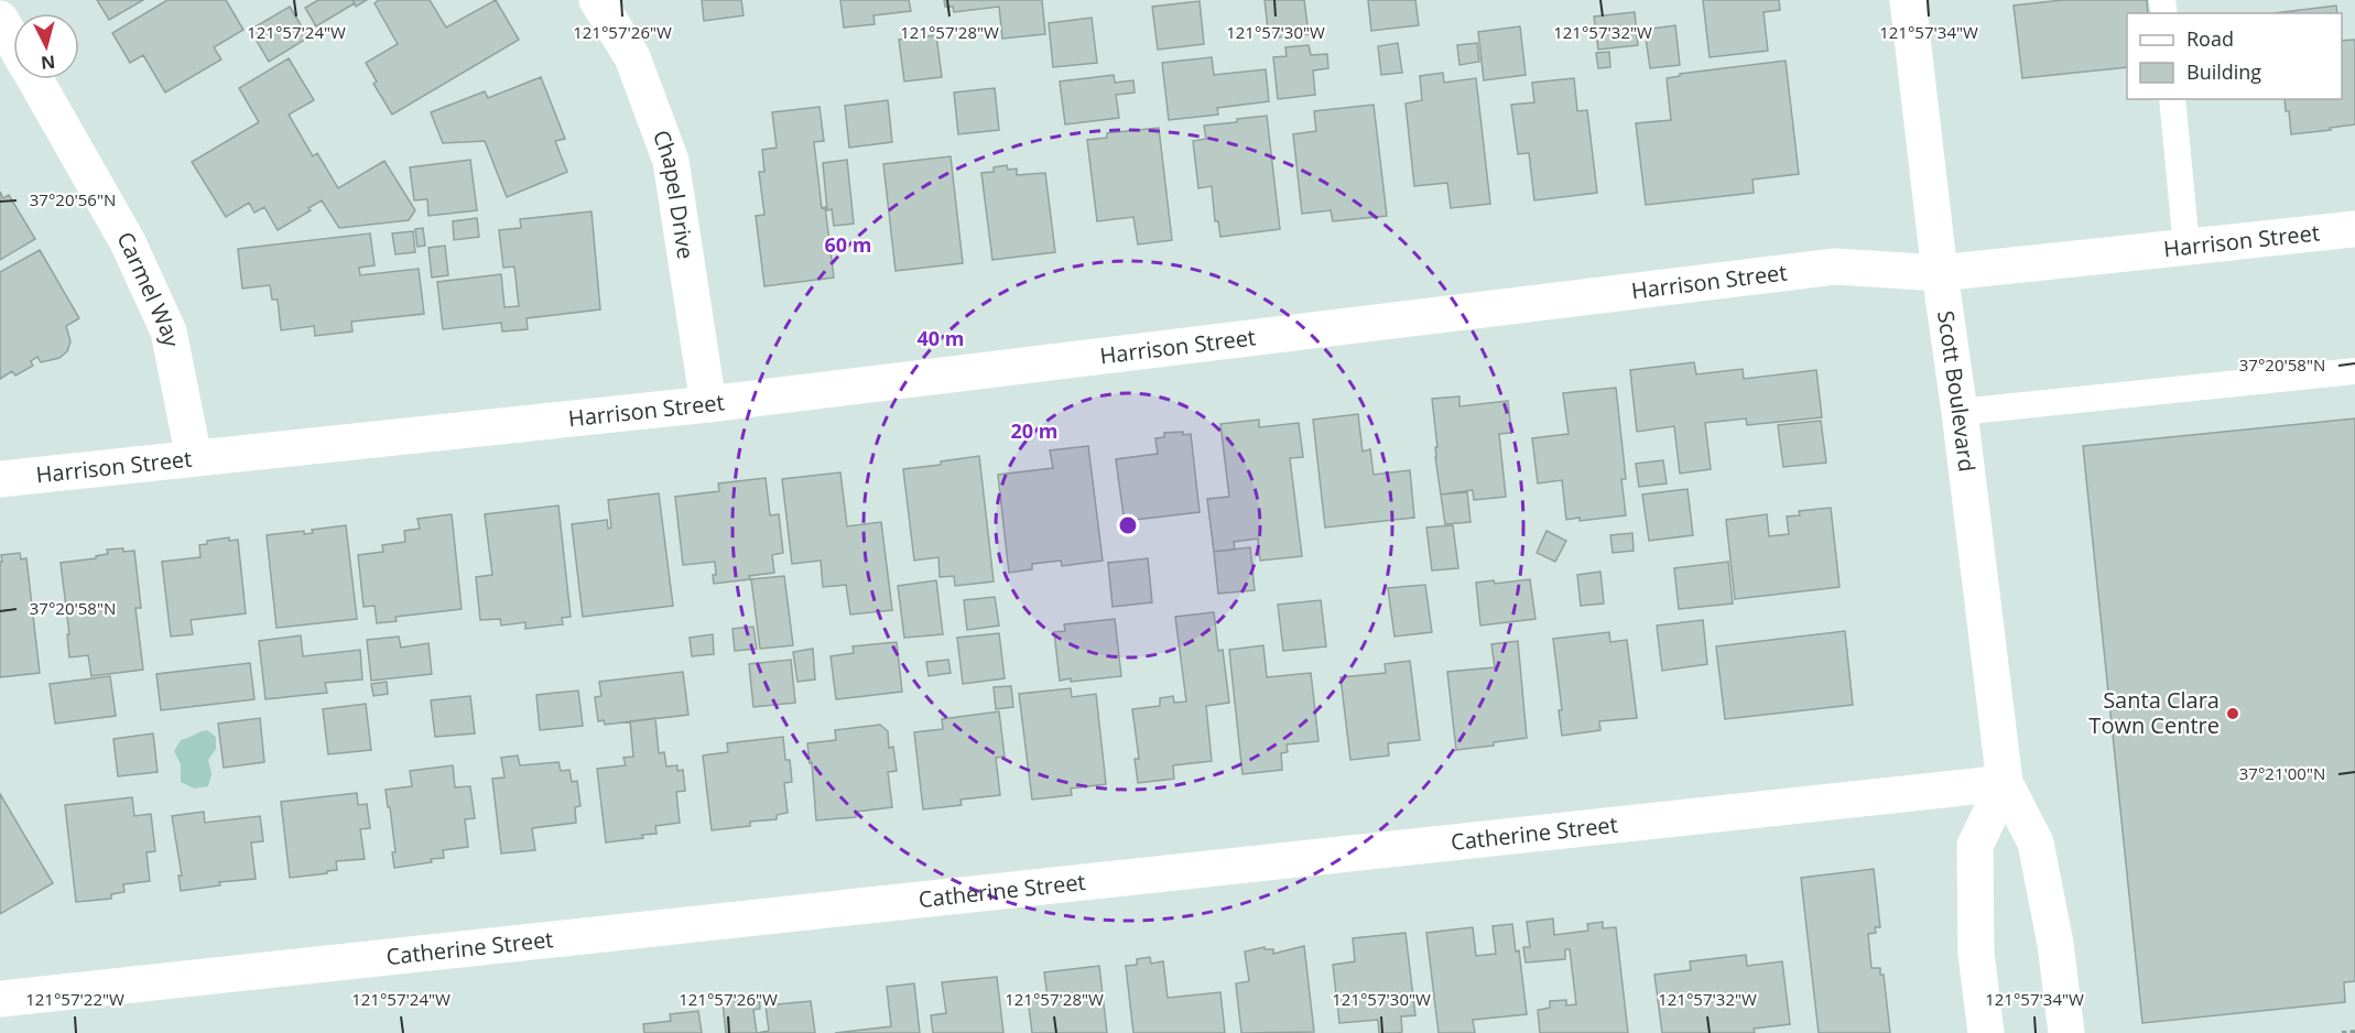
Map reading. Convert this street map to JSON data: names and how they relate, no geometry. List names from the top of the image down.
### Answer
{
  "streets": {
    "street": [
      "Chapel Drive",
      "Harrison Street",
      "Carmel Way",
      "Scott Boulevard",
      "Catherine Street"
    ]
  },
  "crossings": [
    ["Chapel Drive", "Harrison Street"],
    ["Harrison Street", "Carmel Way"],
    ["Harrison Street", "Scott Boulevard"],
    ["Scott Boulevard", "Catherine Street"]
  ],
  "places": ["Santa Clara Town Centre"],
  "legend": ["Road", "Building"],
  "north": "bottom",
  "coordinates": [
    "121°57'24\"W",
    "121°57'26\"W",
    "121°57'28\"W",
    "121°57'30\"W",
    "121°57'32\"W",
    "121°57'34\"W",
    "37°20'56\"N",
    "37°20'58\"N",
    "37°21'00\"N",
    "121°57'22\"W"
  ],
  "rings": ["60 m", "40 m", "20 m"]
}
